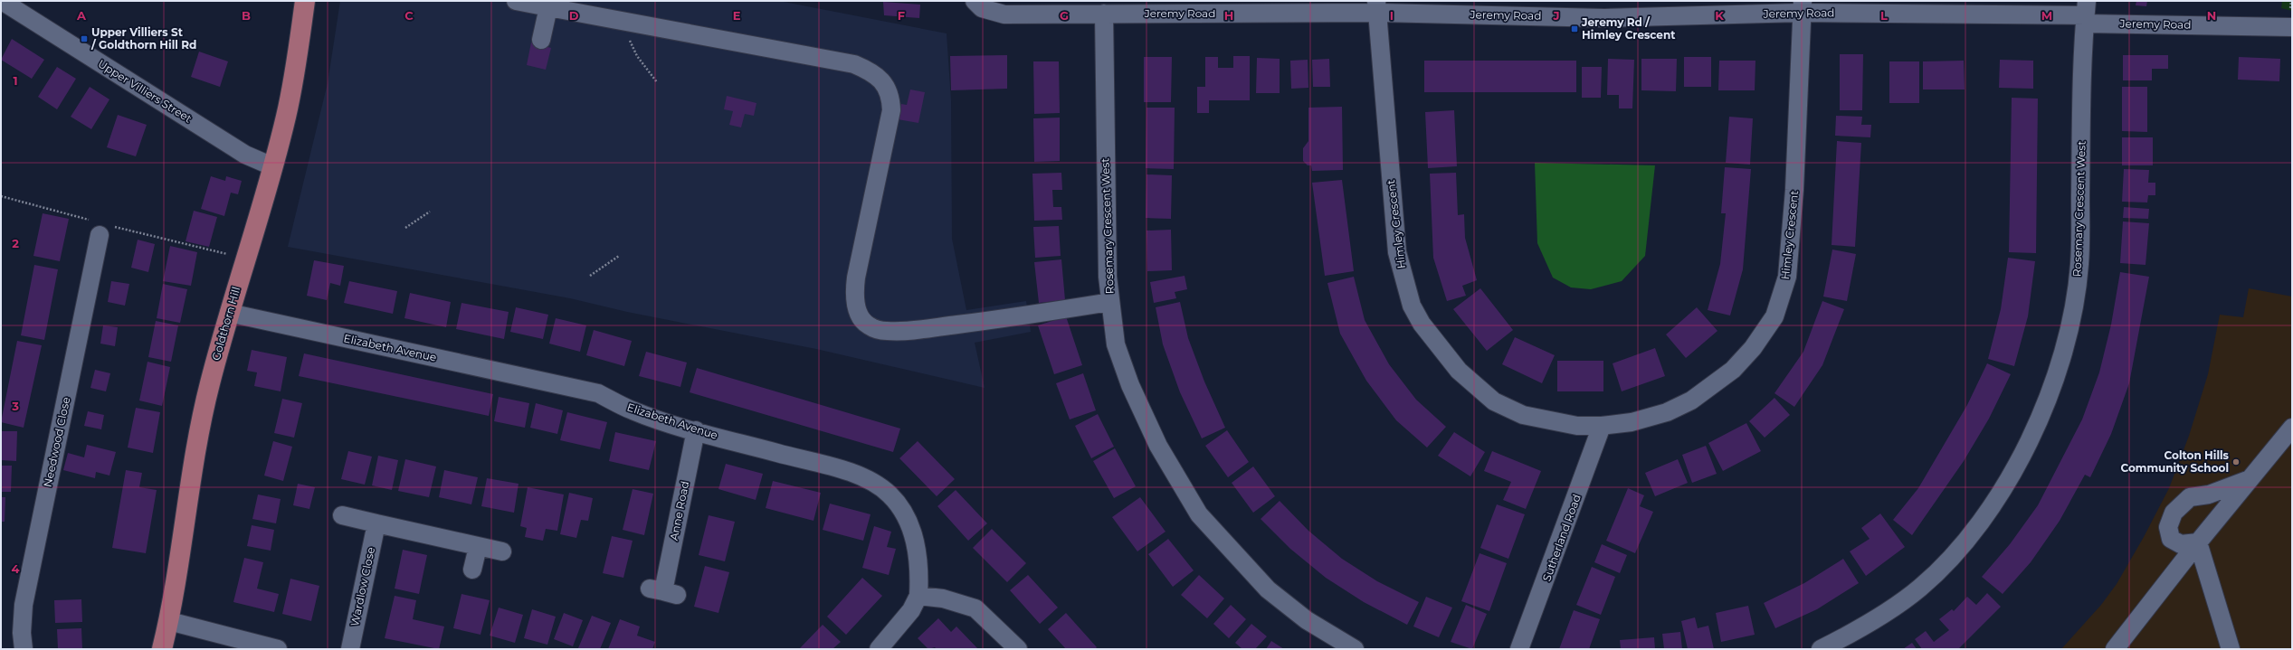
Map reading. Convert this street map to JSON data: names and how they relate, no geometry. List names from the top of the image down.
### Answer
{
  "streets": {
    "main road": ["Goldthorn Hill"],
    "street": [
      "Jeremy Road",
      "Upper Villiers Street",
      "Rosemary Crescent West",
      "Himley Crescent",
      "Elizabeth Avenue",
      "Needwood Close",
      "Anne Road",
      "Sutherland Road",
      "Wardlow Close"
    ]
  },
  "crossings": [
    ["Jeremy Road", "Rosemary Crescent West"],
    ["Jeremy Road", "Himley Crescent"],
    ["Upper Villiers Street", "Goldthorn Hill"],
    ["Himley Crescent", "Sutherland Road"],
    ["Goldthorn Hill", "Elizabeth Avenue"],
    ["Elizabeth Avenue", "Anne Road"]
  ],
  "places": {
    "transit": ["Jeremy Rd / Himley Crescent", "Upper Villiers St / Goldthorn Hill Rd"],
    "other": ["Colton Hills Community School"]
  },
  "grid": {
    "columns": [
      "A",
      "B",
      "C",
      "D",
      "E",
      "F",
      "G",
      "H",
      "I",
      "J",
      "K",
      "L",
      "M",
      "N"
    ],
    "rows": [
      "1",
      "2",
      "3",
      "4"
    ]
  }
}
